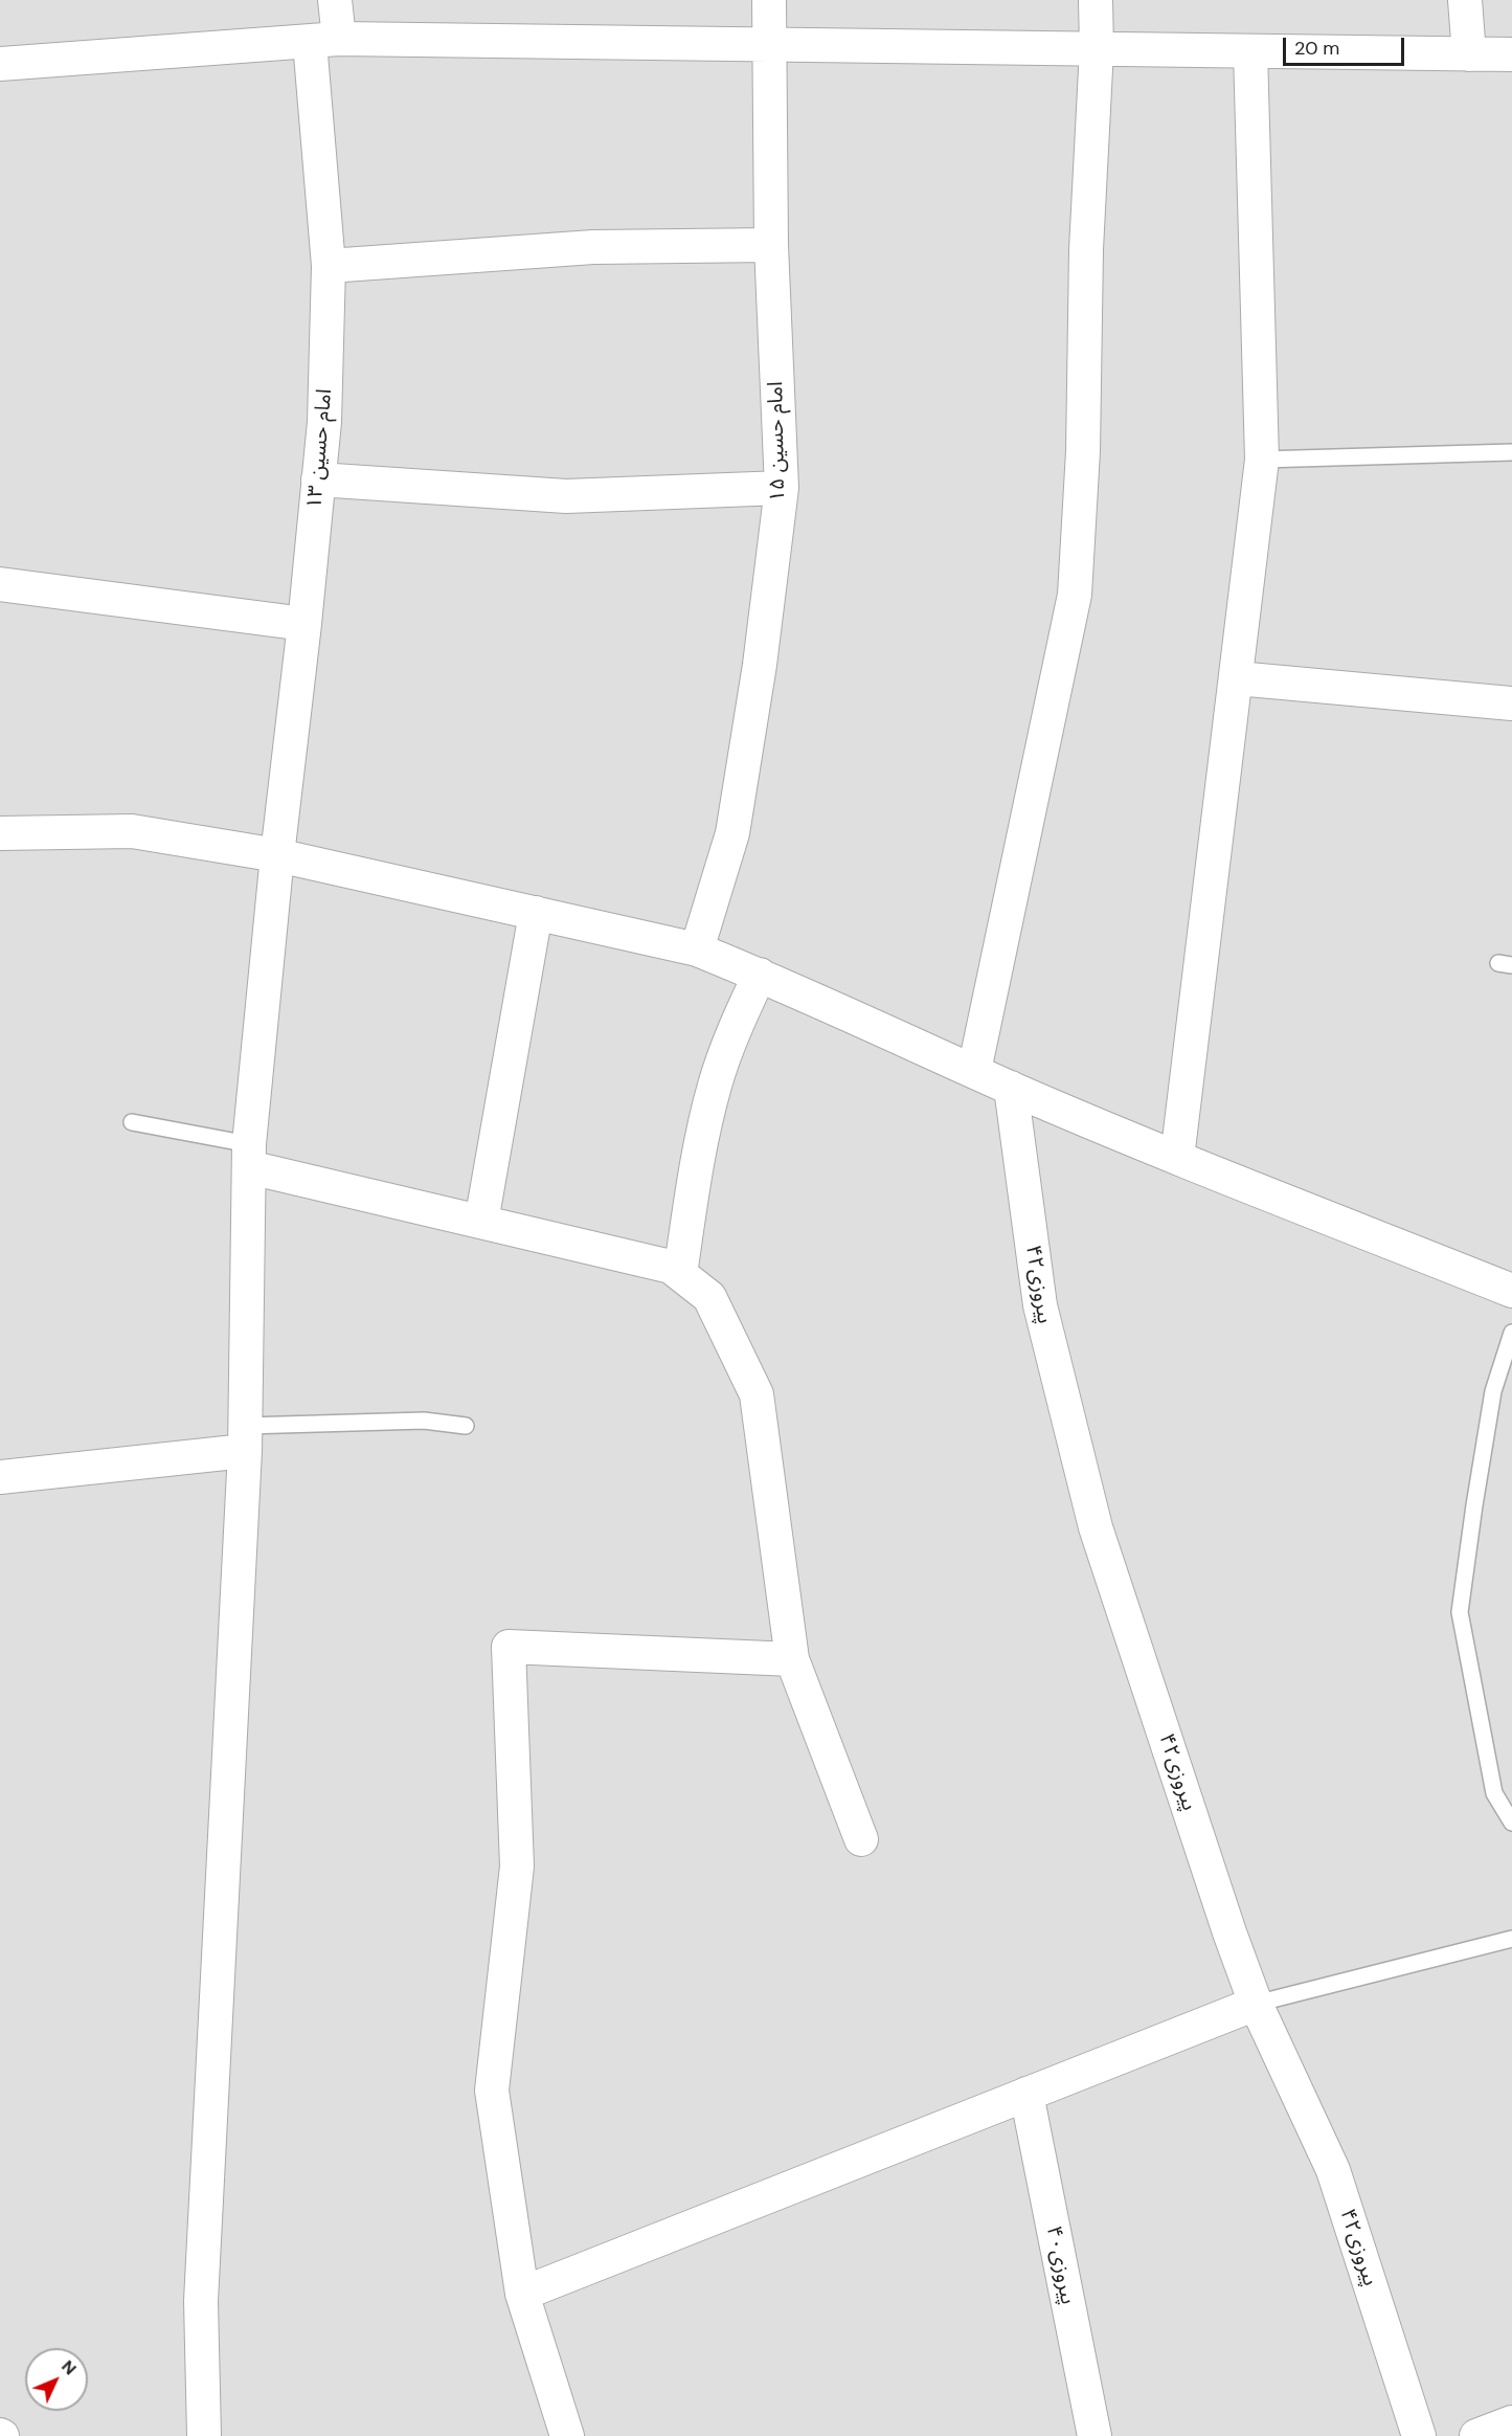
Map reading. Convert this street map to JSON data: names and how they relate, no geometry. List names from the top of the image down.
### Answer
{
  "streets": {
    "street": [
      "امام حسین ۱۵",
      "امام حسین ۱۳",
      "پیروزی۴۲",
      "پیروزی۴۰"
    ]
  },
  "scale_bar": "20 m",
  "north": "top right"
}
